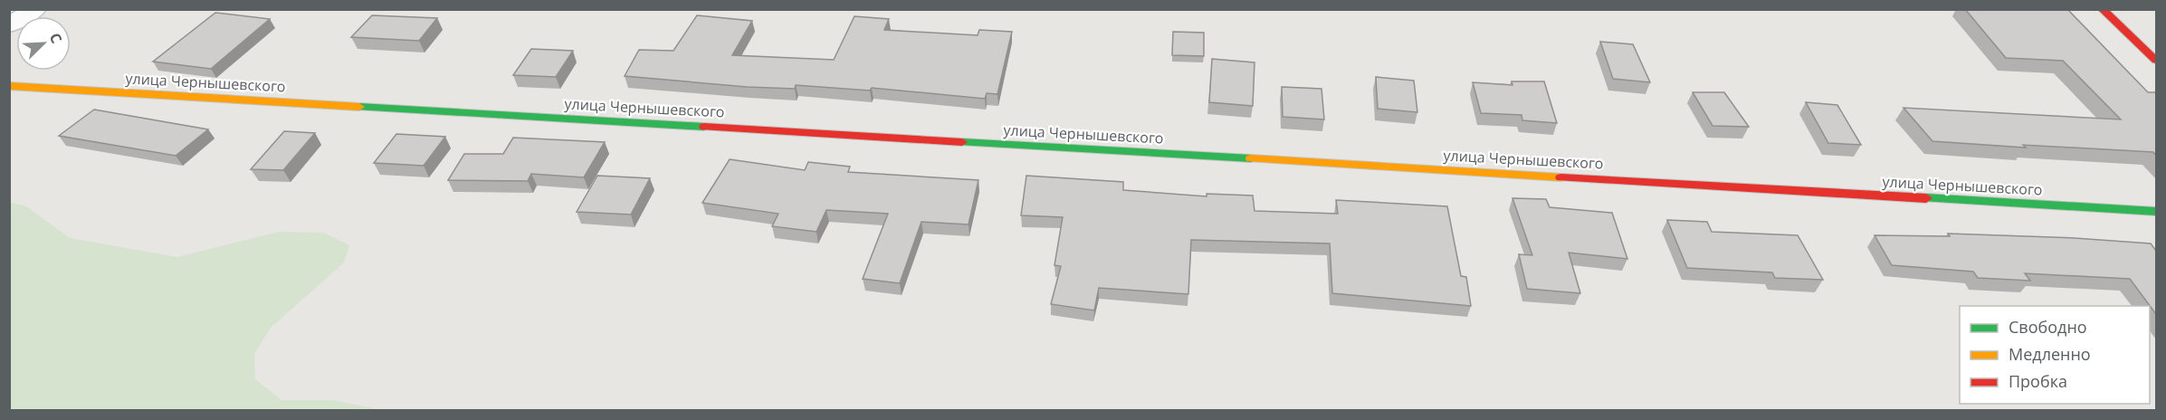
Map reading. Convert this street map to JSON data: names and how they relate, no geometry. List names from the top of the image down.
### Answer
{
  "streets": {
    "street": ["улица Чернышевского"]
  },
  "legend": ["Свободно", "Медленно", "Пробка"],
  "north": "top right"
}
